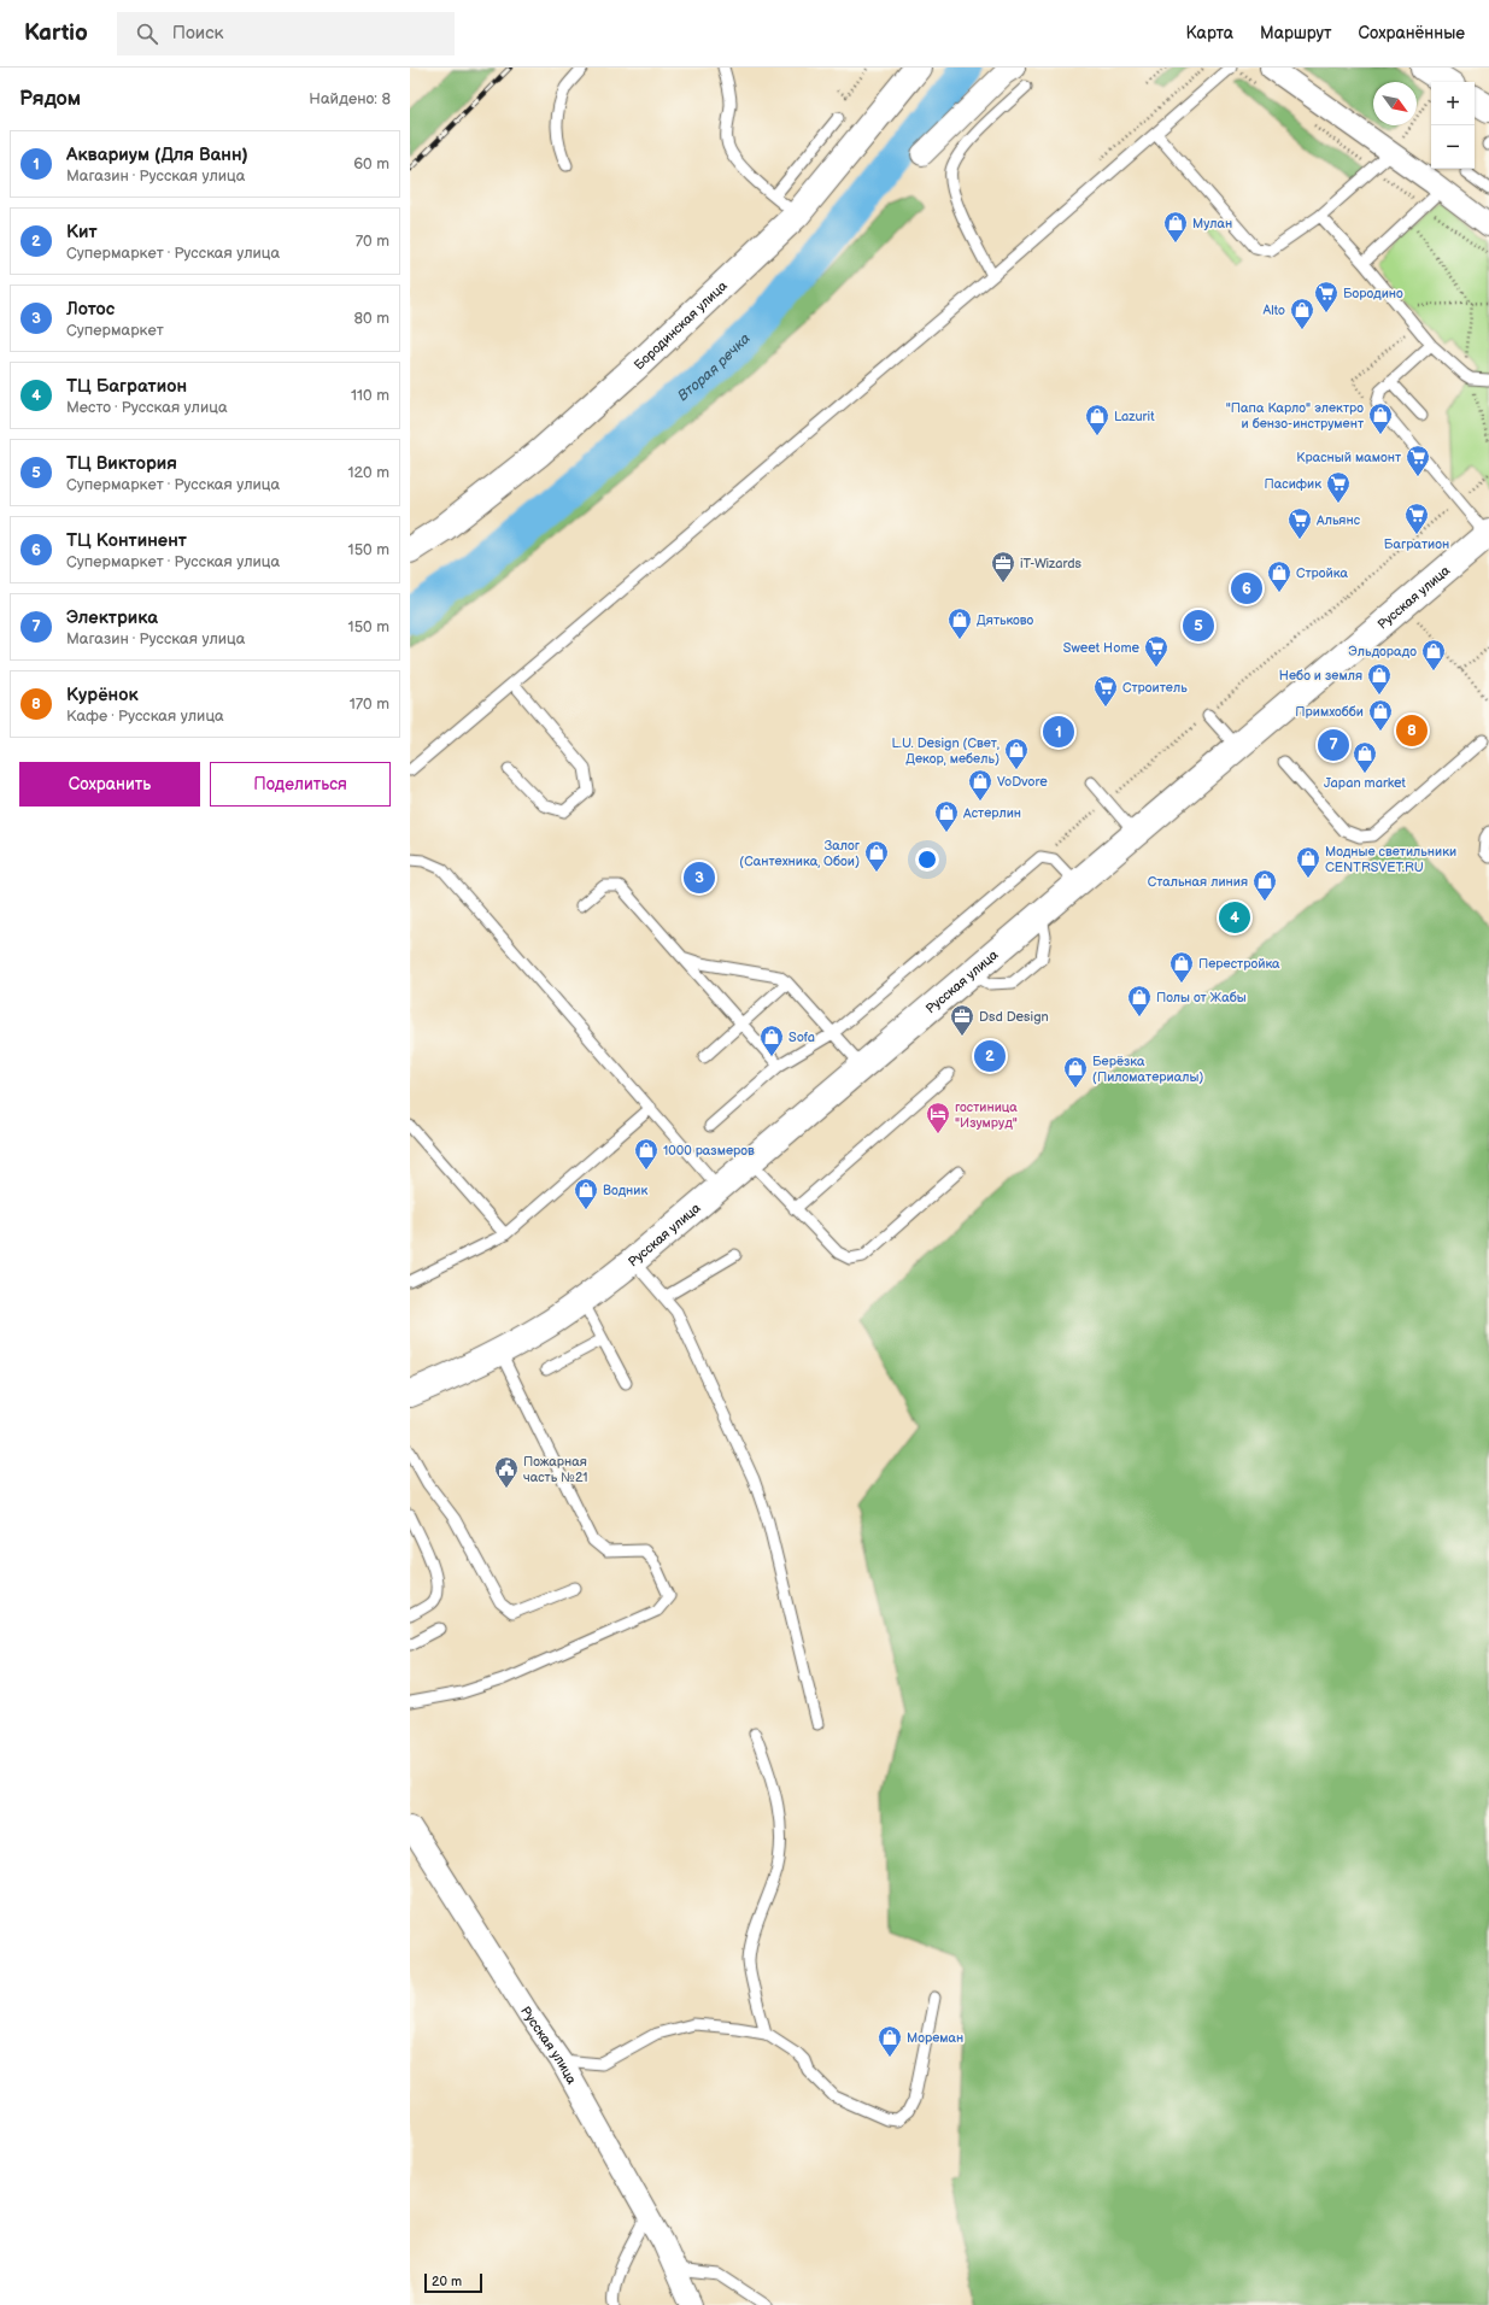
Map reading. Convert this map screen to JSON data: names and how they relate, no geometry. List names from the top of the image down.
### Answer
{
  "streets": {
    "main road": ["Бородинская улица", "Русская улица"]
  },
  "water": ["Вторая речка"],
  "places": {
    "shop": [
      "Мулан",
      "Alto",
      "\"Папа Карло\" электро и бензо-инструмент",
      "Lazurit",
      "Стройка",
      "Дятьково",
      "Эльдорадо",
      "Небо и земля",
      "Примхобби",
      "L.U. Design (Свет, Декор, мебель)",
      "Japan market",
      "VoDvore",
      "Астерлин",
      "Залог (Сантехника, Обои)",
      "Модные светильники CENTRSVET.RU",
      "Стальная линия",
      "Перестройка",
      "Полы от Жабы",
      "Sofa",
      "Берёзка (Пиломатериалы)",
      "1000 размеров",
      "Водник",
      "Мореман"
    ],
    "supermarket": [
      "Бородино",
      "Красный мамонт",
      "Пасифик",
      "Багратион",
      "Альянс",
      "Sweet Home",
      "Строитель"
    ],
    "office": ["iT-Wizards", "Dsd Design"],
    "hotel": ["гостиница \"Изумруд\""],
    "public building": ["Пожарная часть №21"]
  },
  "scale_bar": "20 m",
  "north": "bottom right",
  "page": {
    "header": "Kartio",
    "search": "Поиск",
    "nav": ["Карта", "Маршрут", "Сохранённые"],
    "heading": ["Рядом", "Найдено: 8"],
    "map_buttons": ["+", "−"],
    "list": [
      {
        "mark": "1",
        "name": "Аквариум (Для Ванн)",
        "note": "Магазин · Русская улица",
        "value": "60 m"
      },
      {
        "mark": "2",
        "name": "Кит",
        "note": "Супермаркет · Русская улица",
        "value": "70 m"
      },
      {
        "mark": "3",
        "name": "Лотос",
        "note": "Супермаркет",
        "value": "80 m"
      },
      {
        "mark": "4",
        "name": "ТЦ Багратион",
        "note": "Место · Русская улица",
        "value": "110 m"
      },
      {
        "mark": "5",
        "name": "ТЦ Виктория",
        "note": "Супермаркет · Русская улица",
        "value": "120 m"
      },
      {
        "mark": "6",
        "name": "ТЦ Континент",
        "note": "Супермаркет · Русская улица",
        "value": "150 m"
      },
      {
        "mark": "7",
        "name": "Электрика",
        "note": "Магазин · Русская улица",
        "value": "150 m"
      },
      {
        "mark": "8",
        "name": "Курёнок",
        "note": "Кафе · Русская улица",
        "value": "170 m"
      }
    ],
    "pins": [
      "6",
      "5",
      "8",
      "1",
      "7",
      "3",
      "4",
      "2"
    ],
    "buttons": ["Сохранить", "Поделиться"],
    "scale": "20 m"
  }
}
